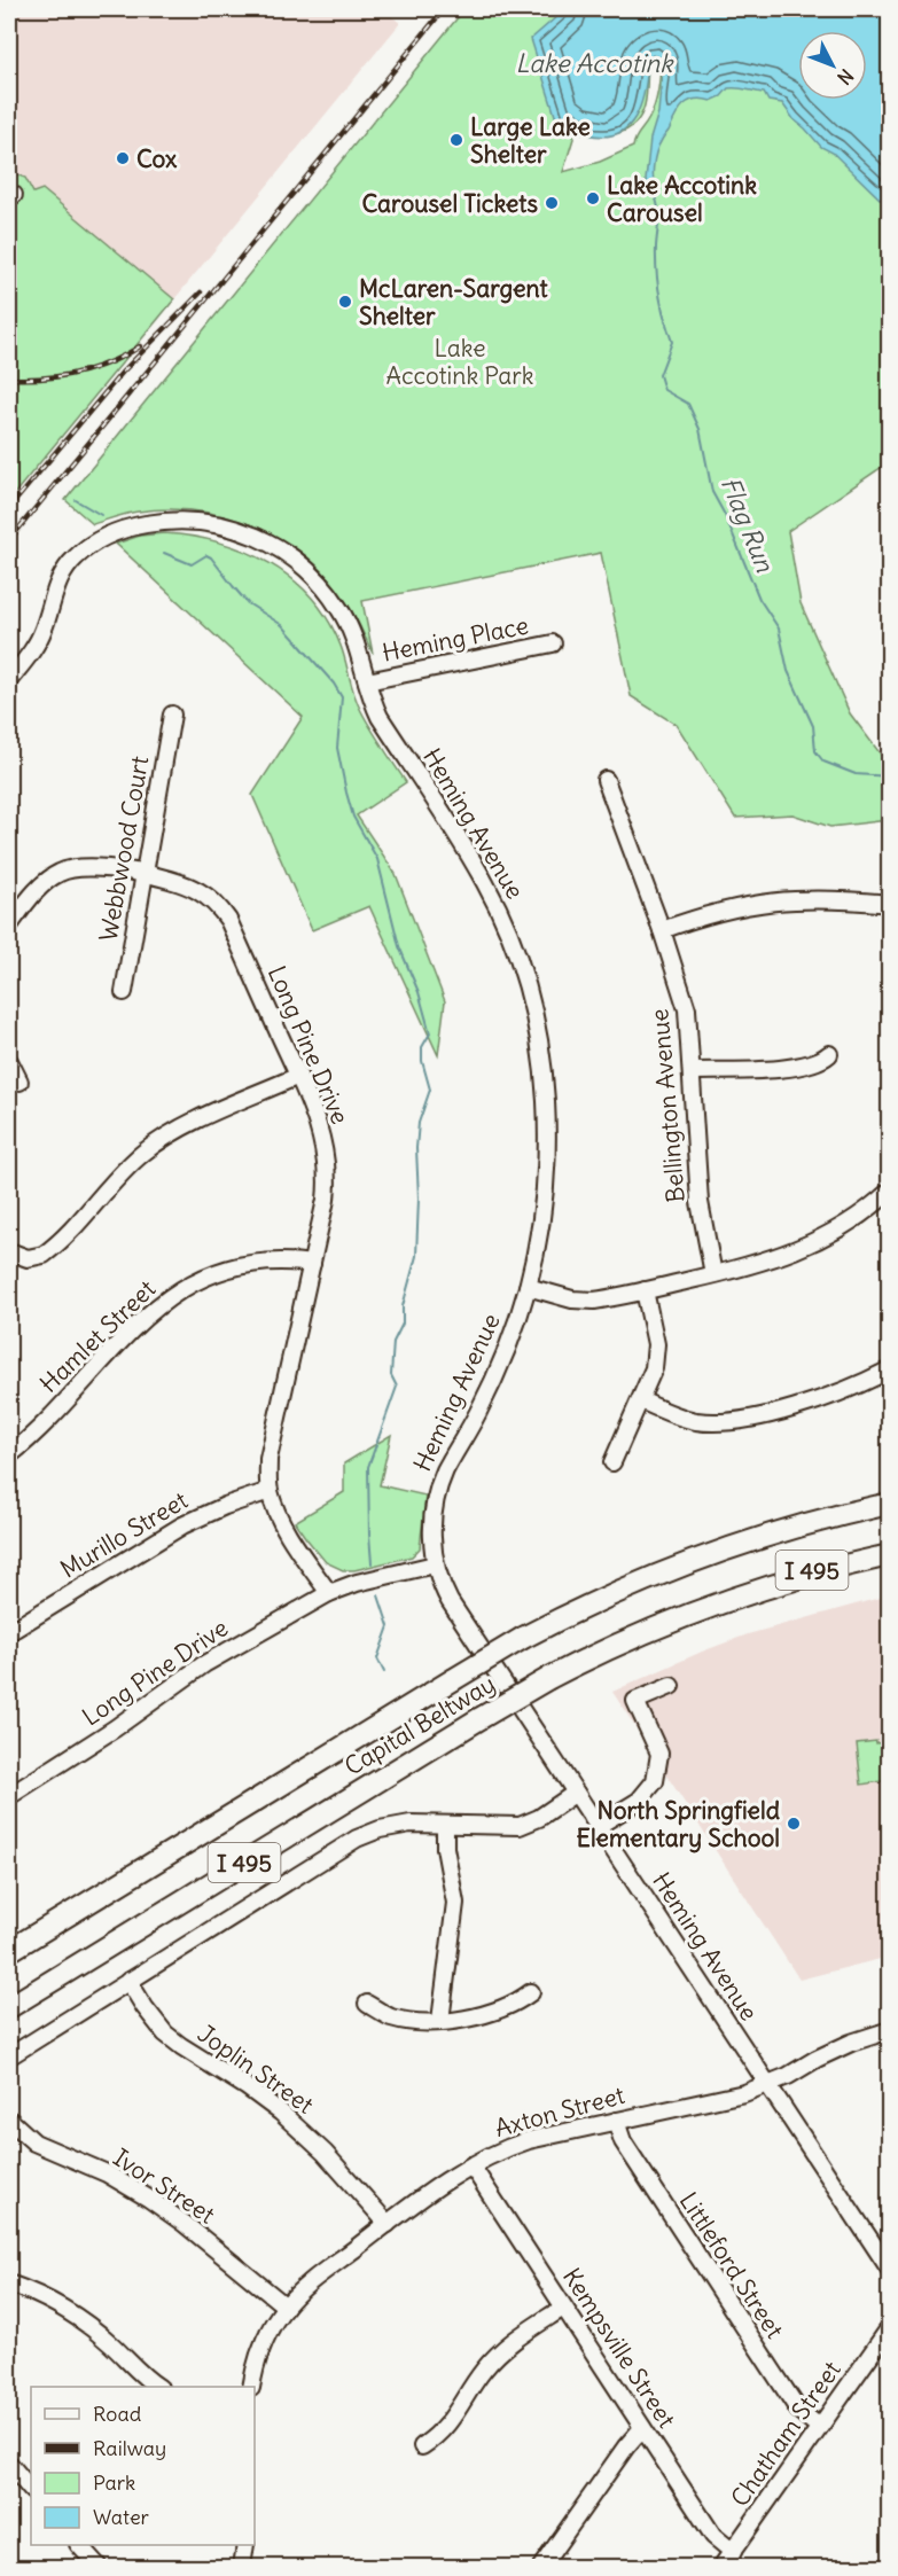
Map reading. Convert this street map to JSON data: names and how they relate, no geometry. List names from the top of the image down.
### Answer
{
  "streets": {
    "highway": ["I 495", "Capital Beltway"],
    "street": [
      "Heming Place",
      "Heming Avenue",
      "Webbwood Court",
      "Long Pine Drive",
      "Bellington Avenue",
      "Hamlet Street",
      "Murillo Street",
      "Joplin Street",
      "Axton Street",
      "Ivor Street",
      "Littleford Street",
      "Kempsville Street",
      "Chatham Street"
    ]
  },
  "crossings": [
    ["Heming Place", "Heming Avenue"],
    ["Heming Avenue", "Long Pine Drive"],
    ["Heming Avenue", "Axton Street"],
    ["Webbwood Court", "Long Pine Drive"],
    ["Long Pine Drive", "Hamlet Street"],
    ["Long Pine Drive", "Murillo Street"],
    ["I 495", "Capital Beltway"],
    ["Joplin Street", "Axton Street"],
    ["Axton Street", "Ivor Street"],
    ["Axton Street", "Littleford Street"],
    ["Axton Street", "Kempsville Street"],
    ["Littleford Street", "Chatham Street"],
    ["Kempsville Street", "Chatham Street"]
  ],
  "water": ["Lake Accotink", "Flag Run"],
  "parks": ["Lake Accotink Park"],
  "places": [
    "Large Lake Shelter",
    "Cox",
    "Lake Accotink Carousel",
    "Carousel Tickets",
    "McLaren-Sargent Shelter",
    "North Springfield Elementary School"
  ],
  "legend": [
    "Road",
    "Railway",
    "Park",
    "Water"
  ],
  "north": "bottom right"
}
